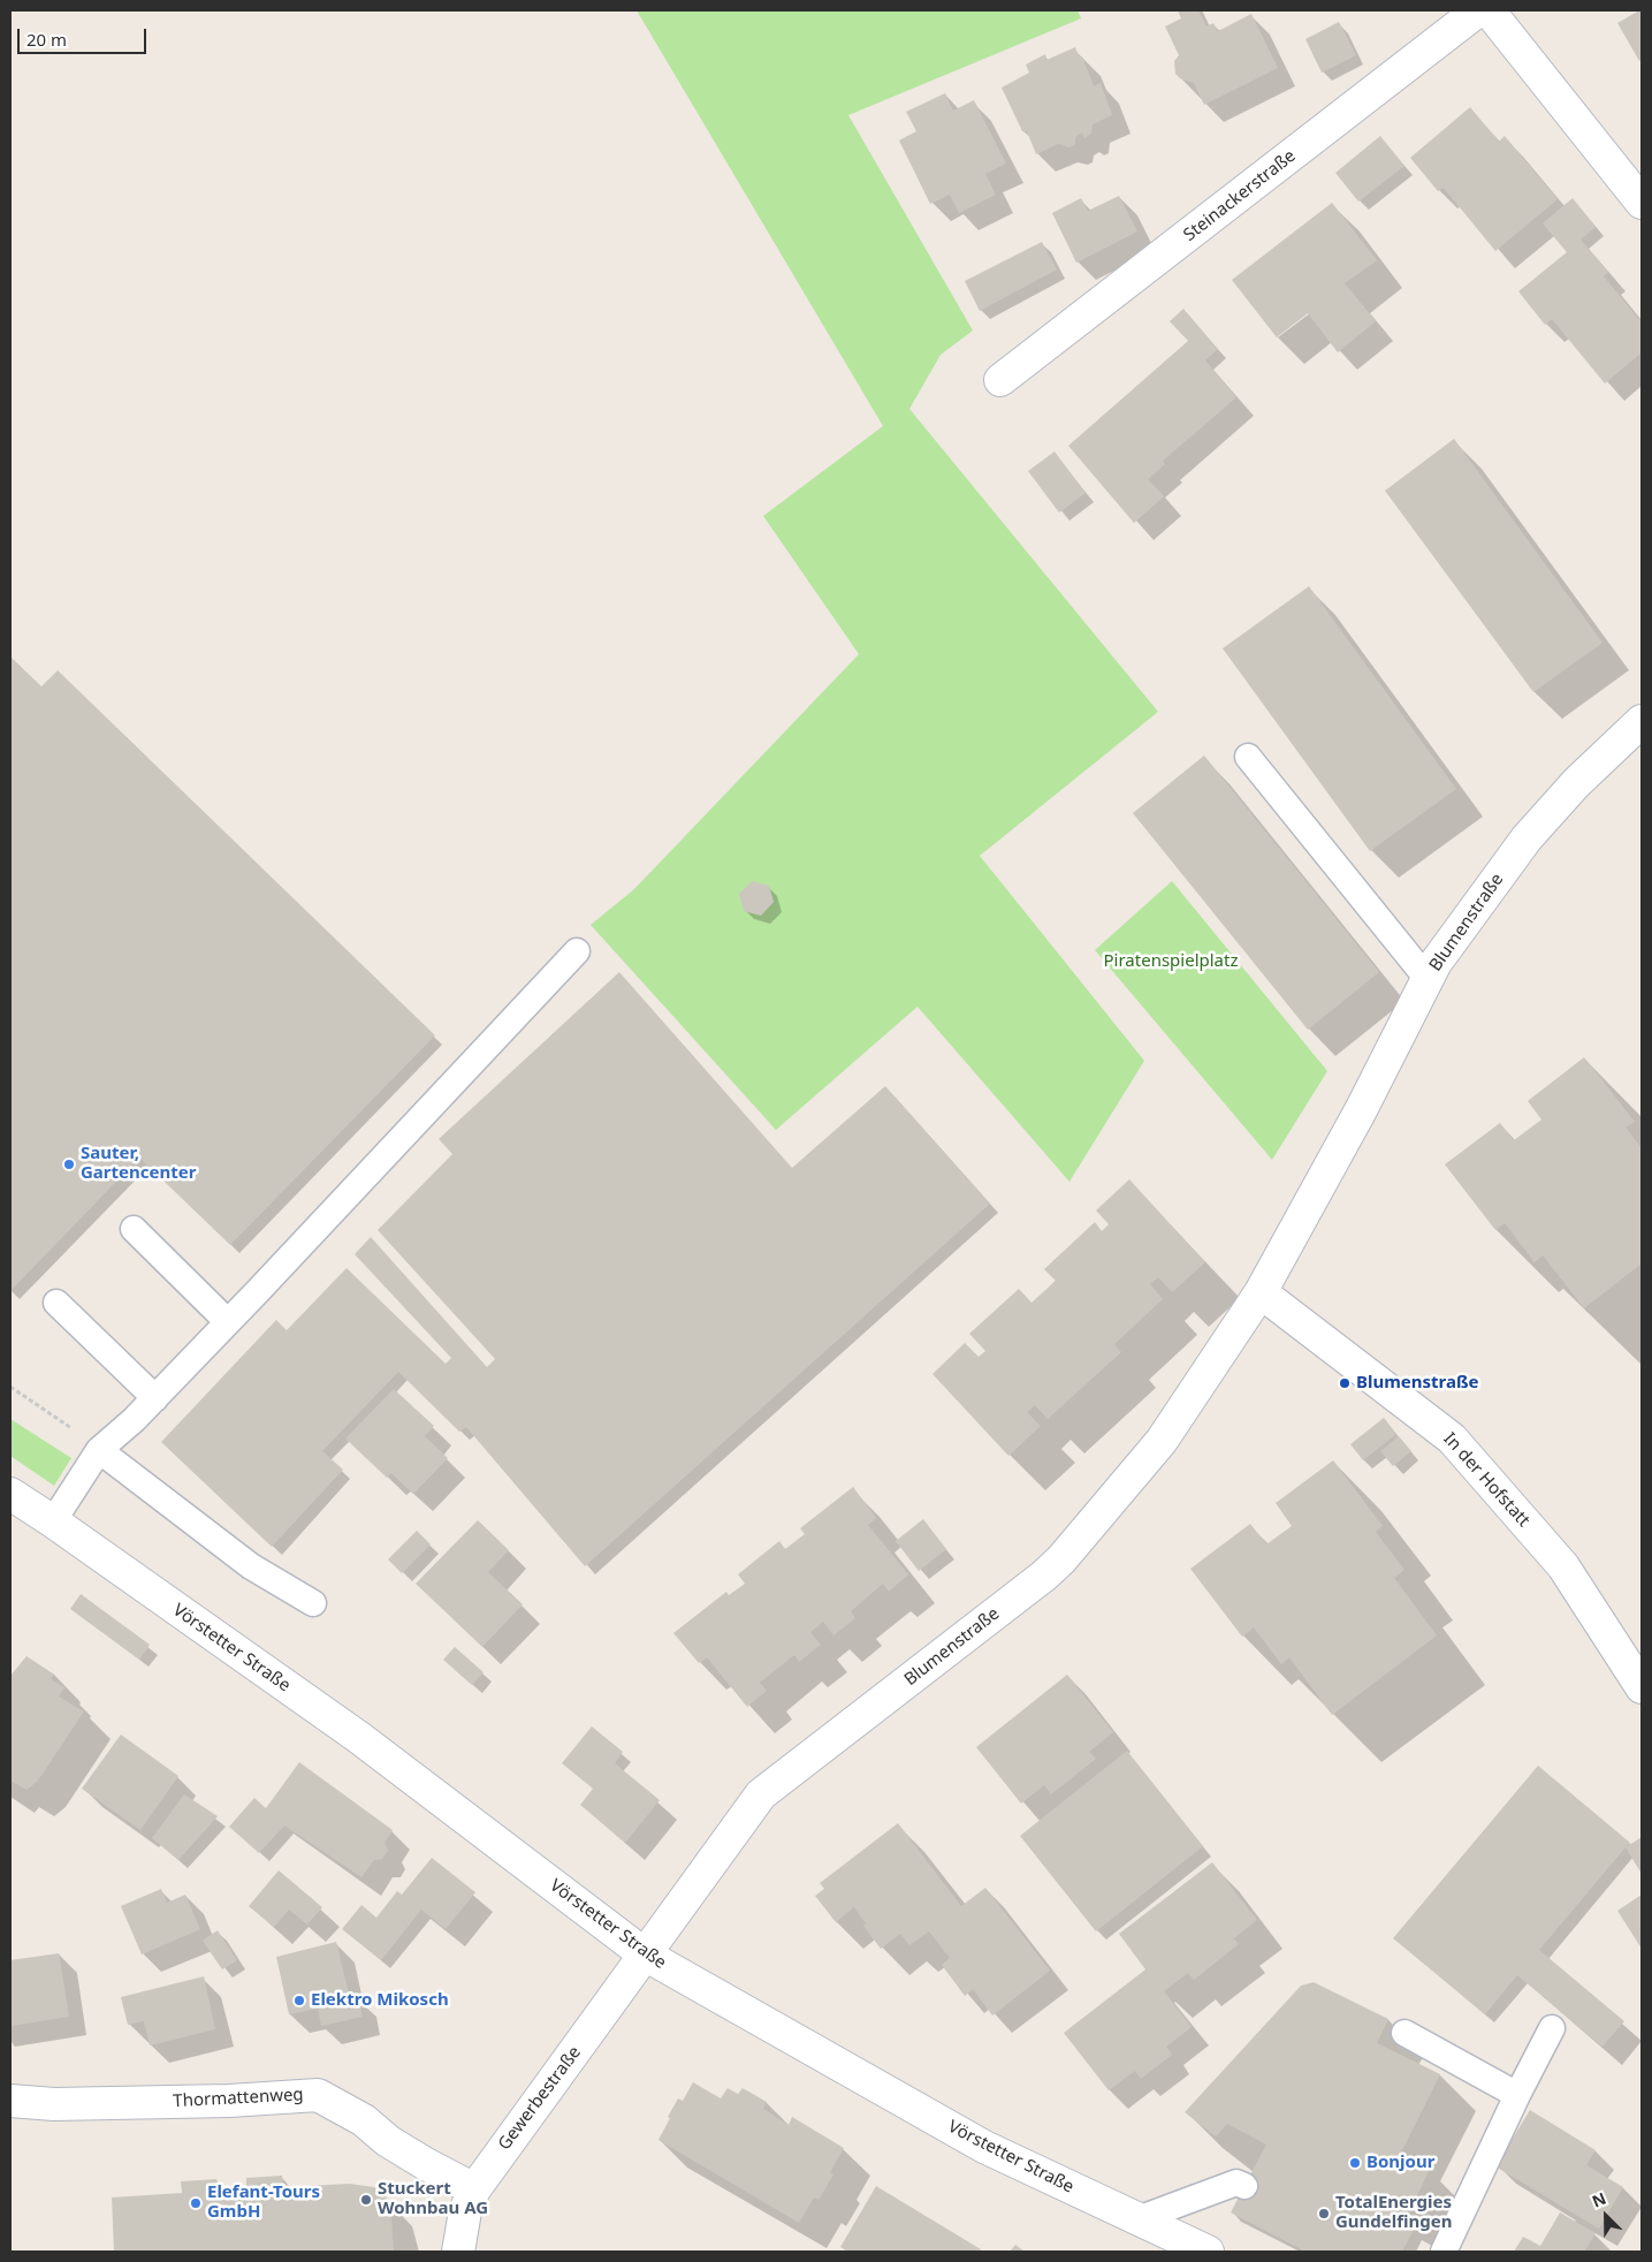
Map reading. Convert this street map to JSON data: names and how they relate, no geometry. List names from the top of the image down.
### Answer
{
  "streets": {
    "street": [
      "Steinackerstraße",
      "Blumenstraße",
      "In der Hofstatt",
      "Vörstetter Straße",
      "Thormattenweg",
      "Gewerbestraße"
    ]
  },
  "crossings": [
    ["Blumenstraße", "In der Hofstatt"],
    ["Blumenstraße", "Vörstetter Straße"],
    ["Blumenstraße", "Gewerbestraße"],
    ["Vörstetter Straße", "Gewerbestraße"],
    ["Thormattenweg", "Gewerbestraße"]
  ],
  "parks": ["Piratenspielplatz"],
  "places": [
    "Sauter, Gartencenter",
    "Blumenstraße",
    "Elektro Mikosch",
    "Bonjour",
    "Stuckert Wohnbau AG",
    "Elefant-Tours GmbH",
    "TotalEnergies Gundelfingen"
  ],
  "scale_bar": "20 m",
  "north": "top left"
}
